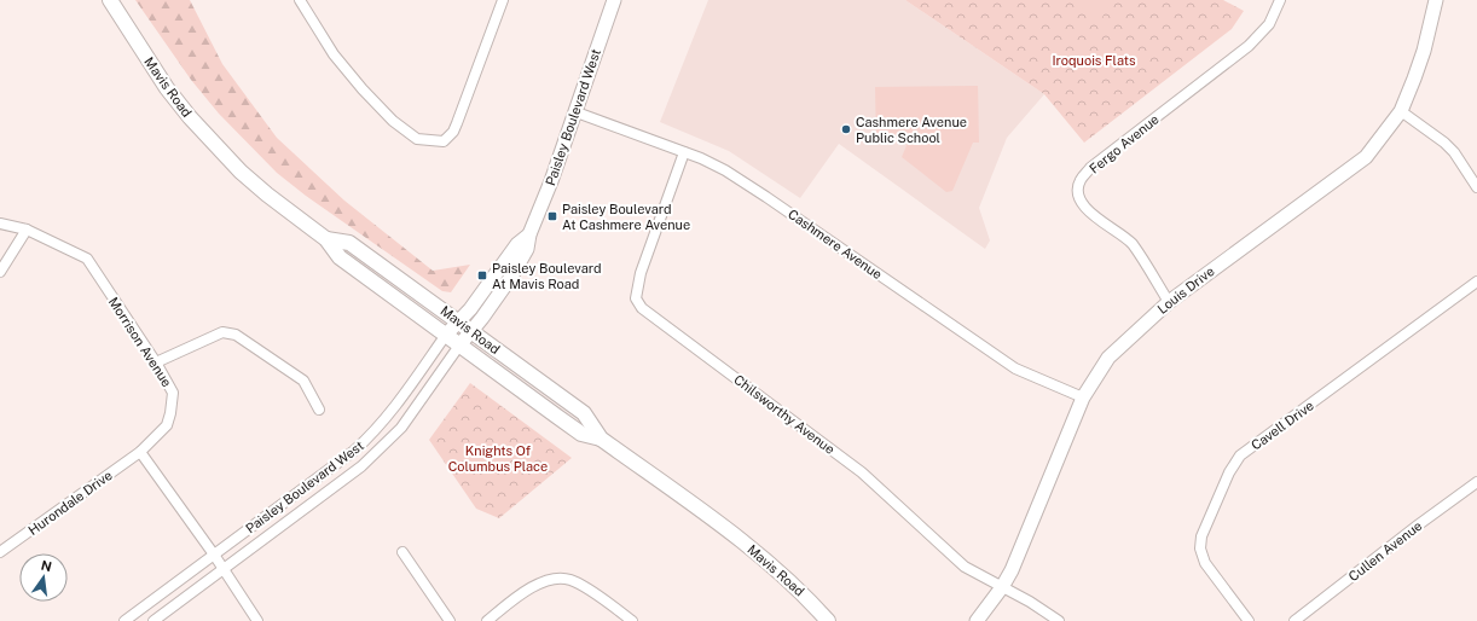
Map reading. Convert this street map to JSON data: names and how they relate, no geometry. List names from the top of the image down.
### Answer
{
  "streets": {
    "main road": ["Mavis Road"],
    "street": [
      "Paisley Boulevard West",
      "Fergo Avenue",
      "Cashmere Avenue",
      "Louis Drive",
      "Morrison Avenue",
      "Chilsworthy Avenue",
      "Cavell Drive",
      "Hurondale Drive",
      "Cullen Avenue"
    ]
  },
  "crossings": [
    ["Mavis Road", "Paisley Boulevard West"],
    ["Paisley Boulevard West", "Cashmere Avenue"],
    ["Fergo Avenue", "Louis Drive"],
    ["Cashmere Avenue", "Louis Drive"],
    ["Cashmere Avenue", "Chilsworthy Avenue"],
    ["Louis Drive", "Chilsworthy Avenue"],
    ["Morrison Avenue", "Hurondale Drive"]
  ],
  "parks": ["Iroquois Flats", "Knights Of Columbus Place"],
  "places": {
    "other": ["Cashmere Avenue Public School"],
    "transit": ["Paisley Boulevard At Cashmere Avenue", "Paisley Boulevard At Mavis Road"]
  },
  "north": "top"
}
